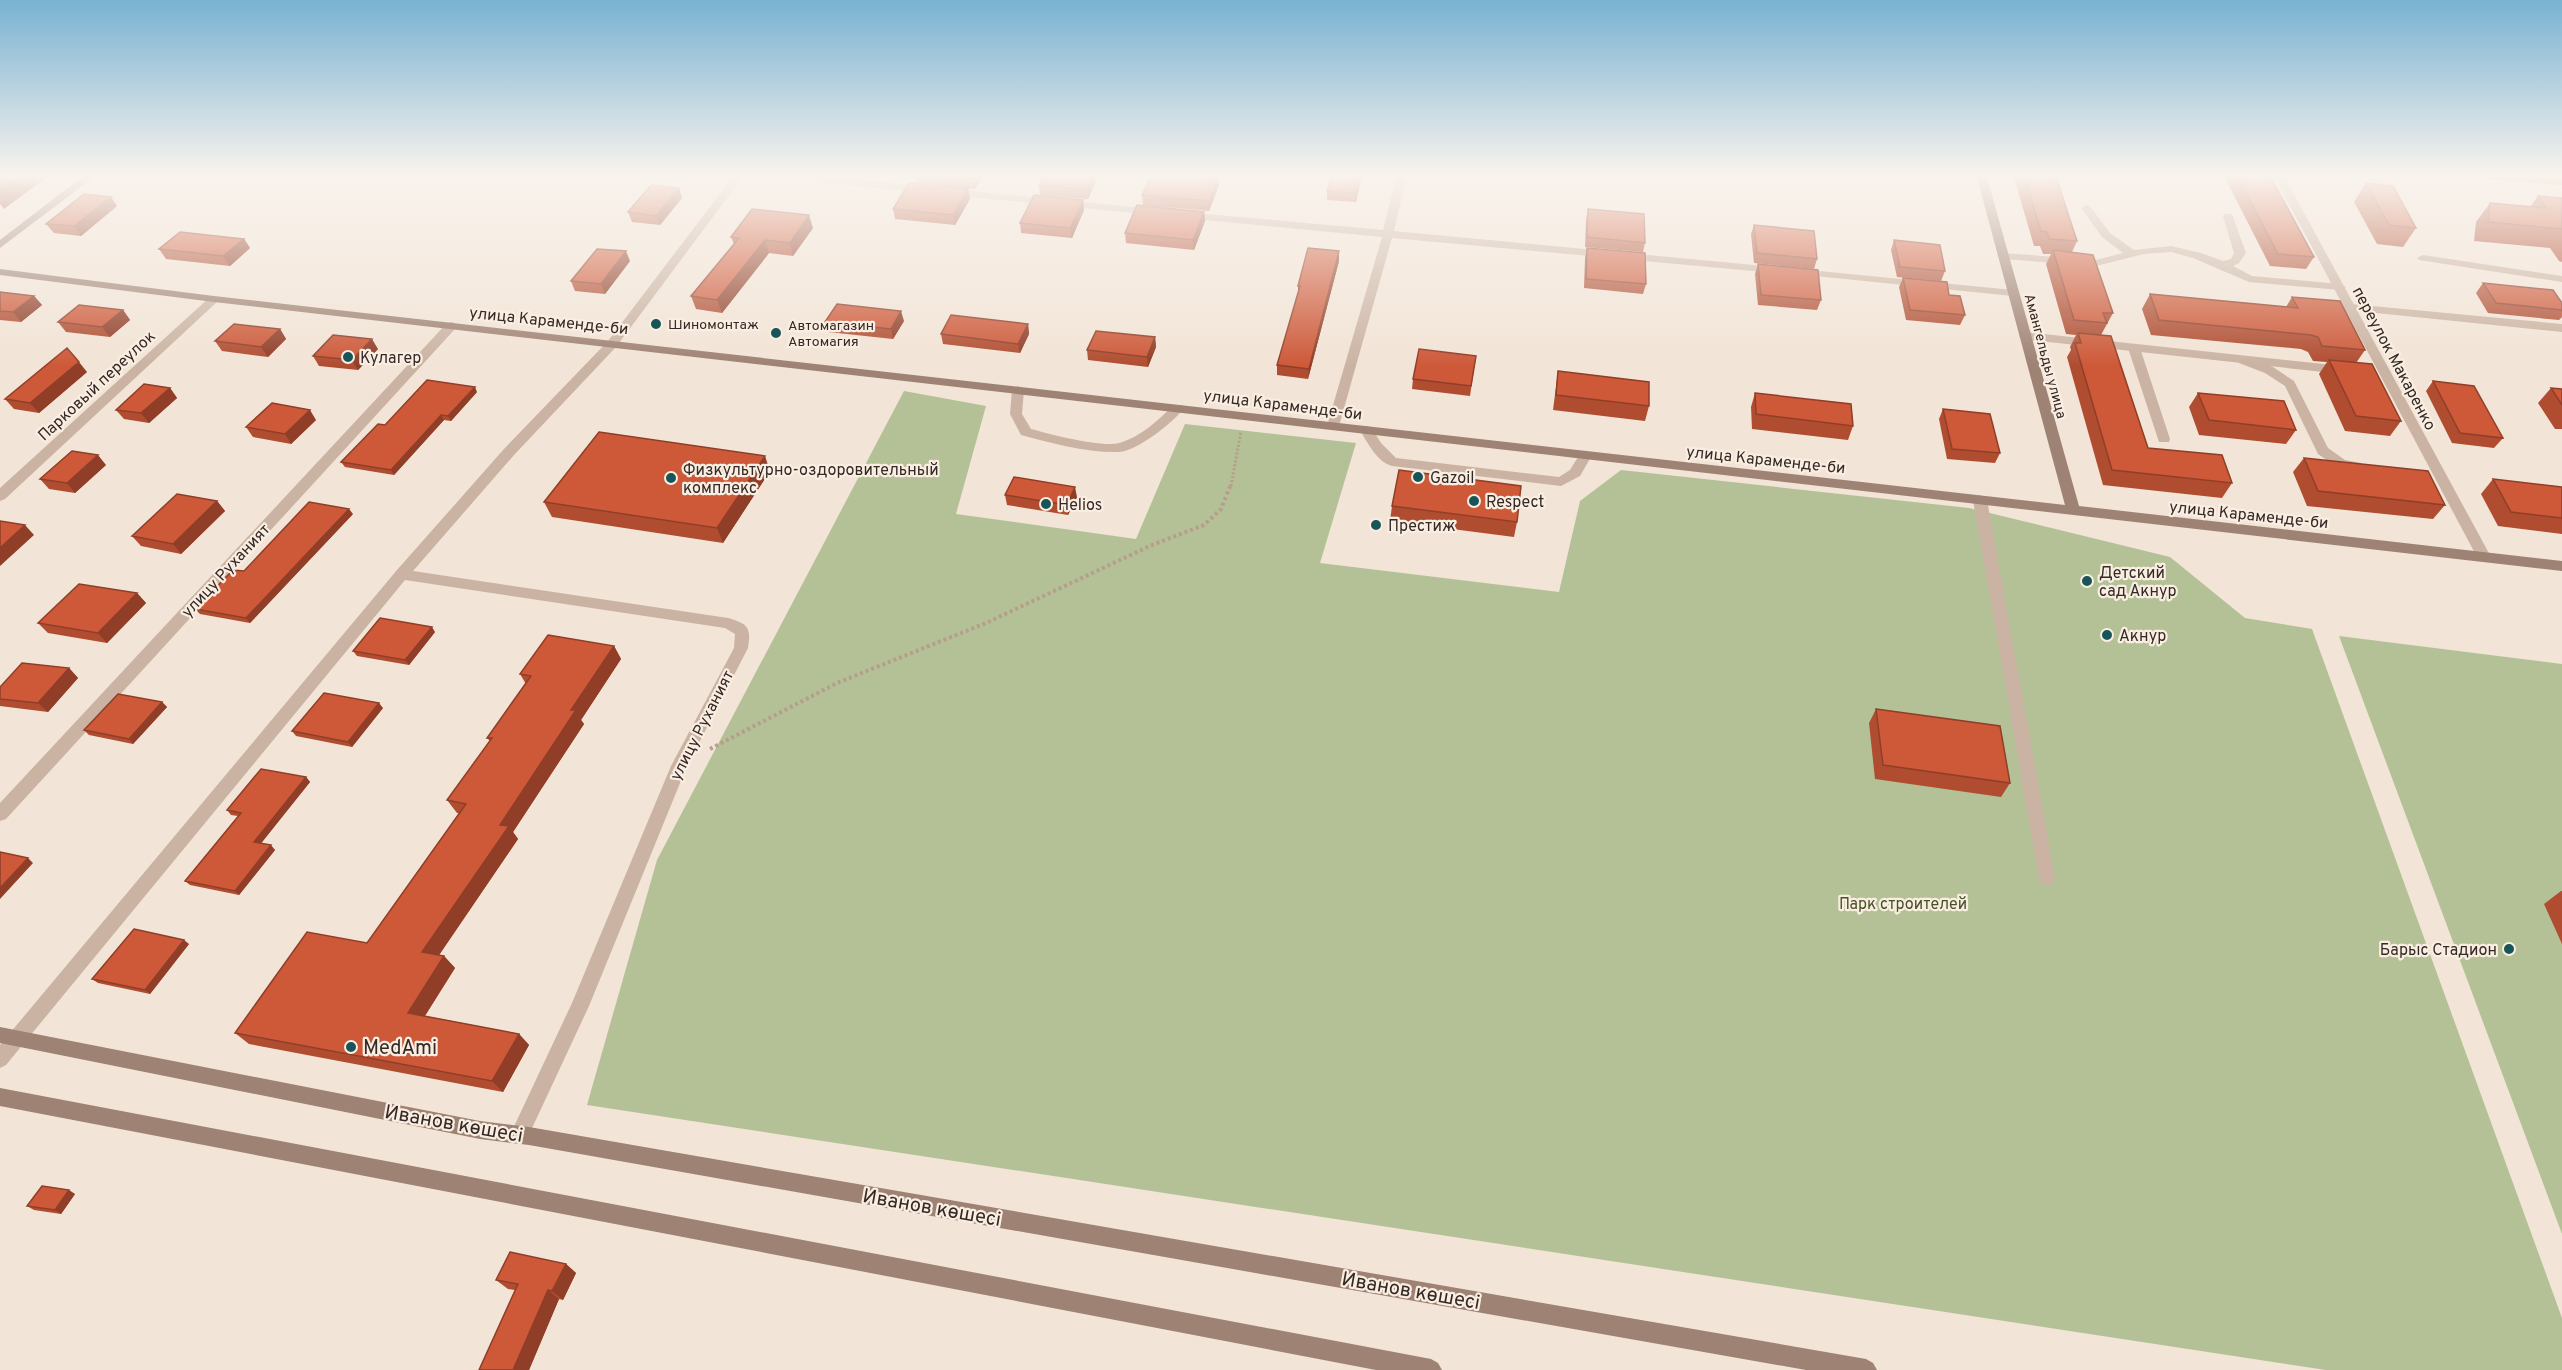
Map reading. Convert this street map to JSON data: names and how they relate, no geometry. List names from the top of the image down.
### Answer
{
  "streets": {
    "street": [
      "улица Караменде-би",
      "Амангельды улица",
      "переулок Макаренко",
      "Парковый переулок",
      "улицу Руханият",
      "Иванов көшесі"
    ]
  },
  "crossings": [
    ["улица Караменде-би", "Амангельды улица"],
    ["улица Караменде-би", "переулок Макаренко"],
    ["улица Караменде-би", "Парковый переулок"],
    ["улица Караменде-би", "улицу Руханият"],
    ["улицу Руханият", "Иванов көшесі"]
  ],
  "parks": ["Парк строителей"],
  "places": [
    "Шиномонтаж",
    "Автомагазин Автомагия",
    "Кулагер",
    "Gazoil",
    "Физкультурно-оздоровительный комплекс",
    "Respect",
    "Helios",
    "Престиж",
    "Детский сад Акнур",
    "Акнур",
    "Барыс Стадион",
    "MedAmi"
  ]
}
